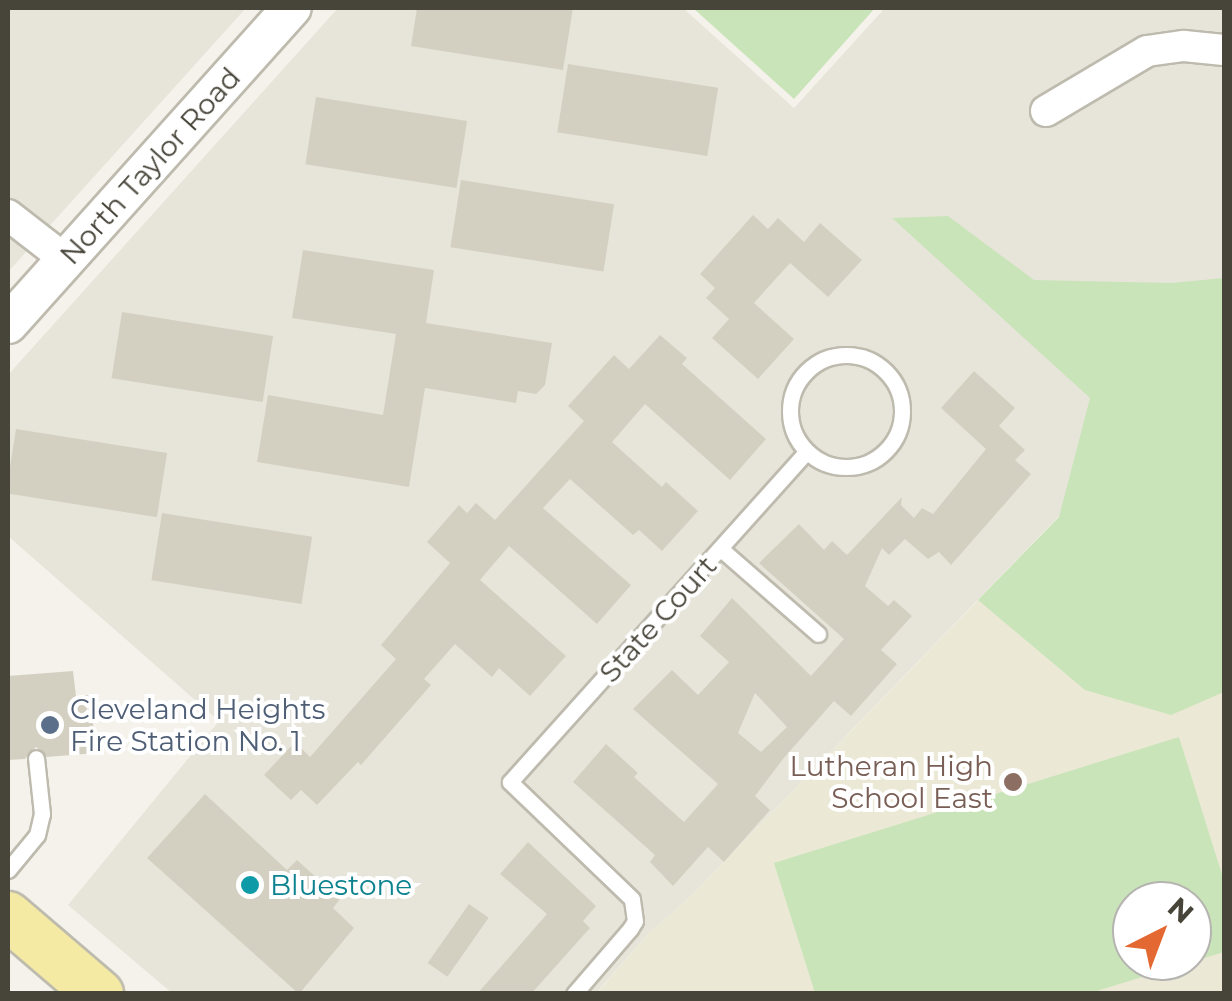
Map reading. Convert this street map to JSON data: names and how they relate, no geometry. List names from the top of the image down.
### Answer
{
  "streets": {
    "street": ["North Taylor Road"],
    "lane": ["State Court"]
  },
  "places": ["Cleveland Heights Fire Station No. 1", "Lutheran High School East", "Bluestone"],
  "north": "top right"
}
